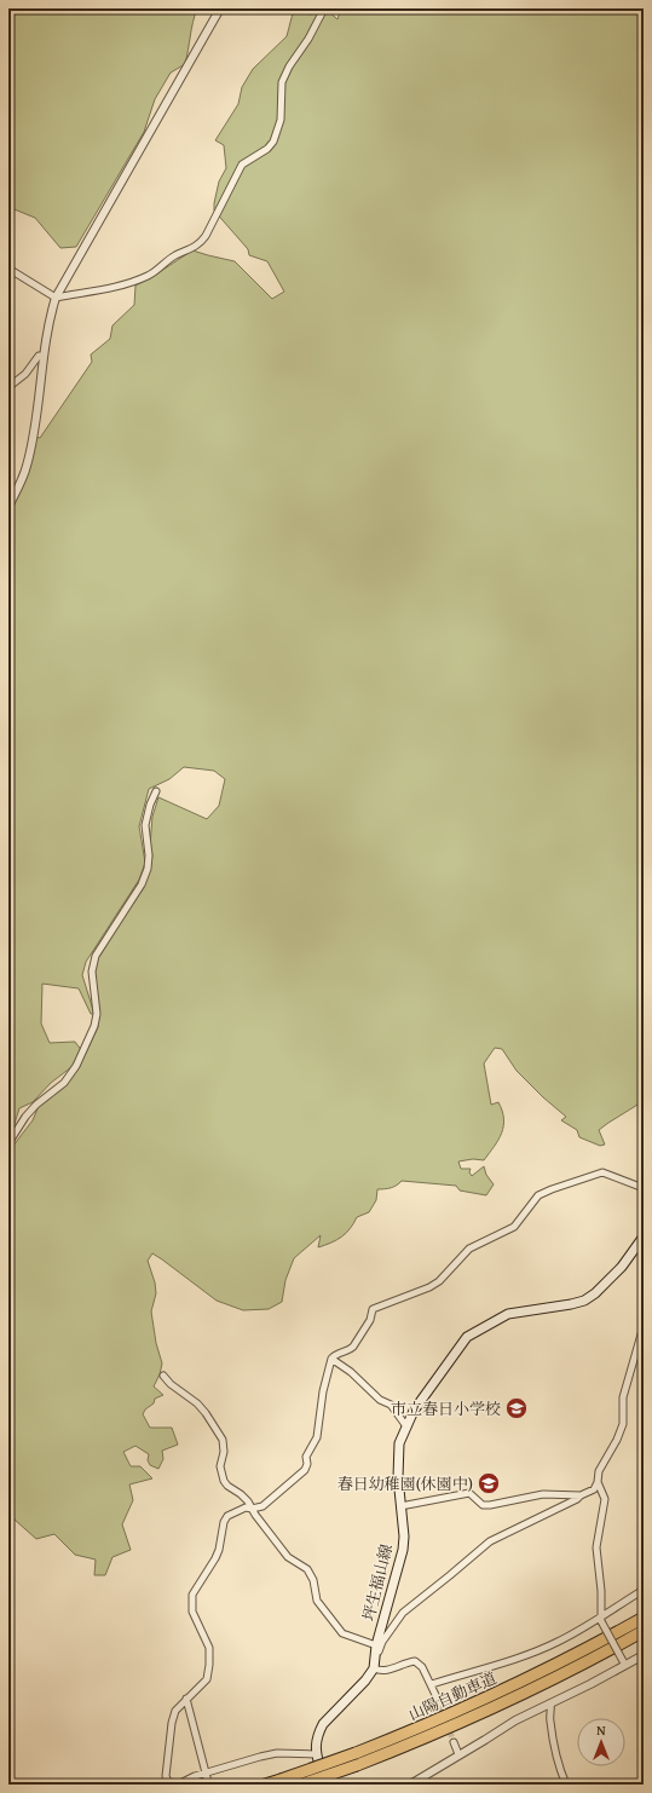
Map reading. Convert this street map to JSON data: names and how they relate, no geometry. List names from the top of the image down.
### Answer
{
  "streets": {
    "highway": ["山陽自動車道"],
    "main road": ["坪生福山線"]
  },
  "places": {
    "school or university": ["市立春日小学校", "春日幼稚園(休園中)"]
  },
  "north": "top"
}
